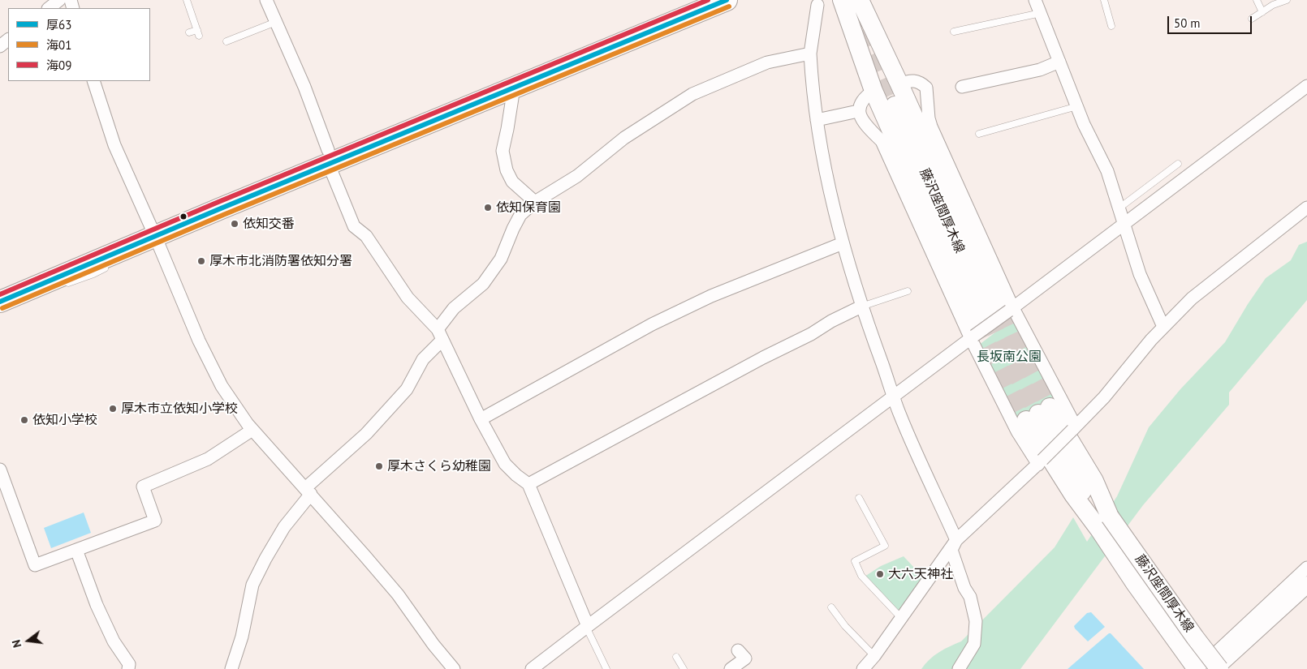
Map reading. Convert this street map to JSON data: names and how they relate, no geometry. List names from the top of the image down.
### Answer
{
  "streets": {
    "main road": ["藤沢座間厚木線"]
  },
  "parks": ["長坂南公園"],
  "places": [
    "依知保育園",
    "依知交番",
    "厚木市北消防署依知分署",
    "厚木市立依知小学校",
    "依知小学校",
    "厚木さくら幼稚園",
    "大六天神社"
  ],
  "lines": ["transit line 厚63", "transit line 海09", "transit line 海01"],
  "legend": ["厚63", "海01", "海09"],
  "scale_bar": "50 m",
  "north": "left"
}
